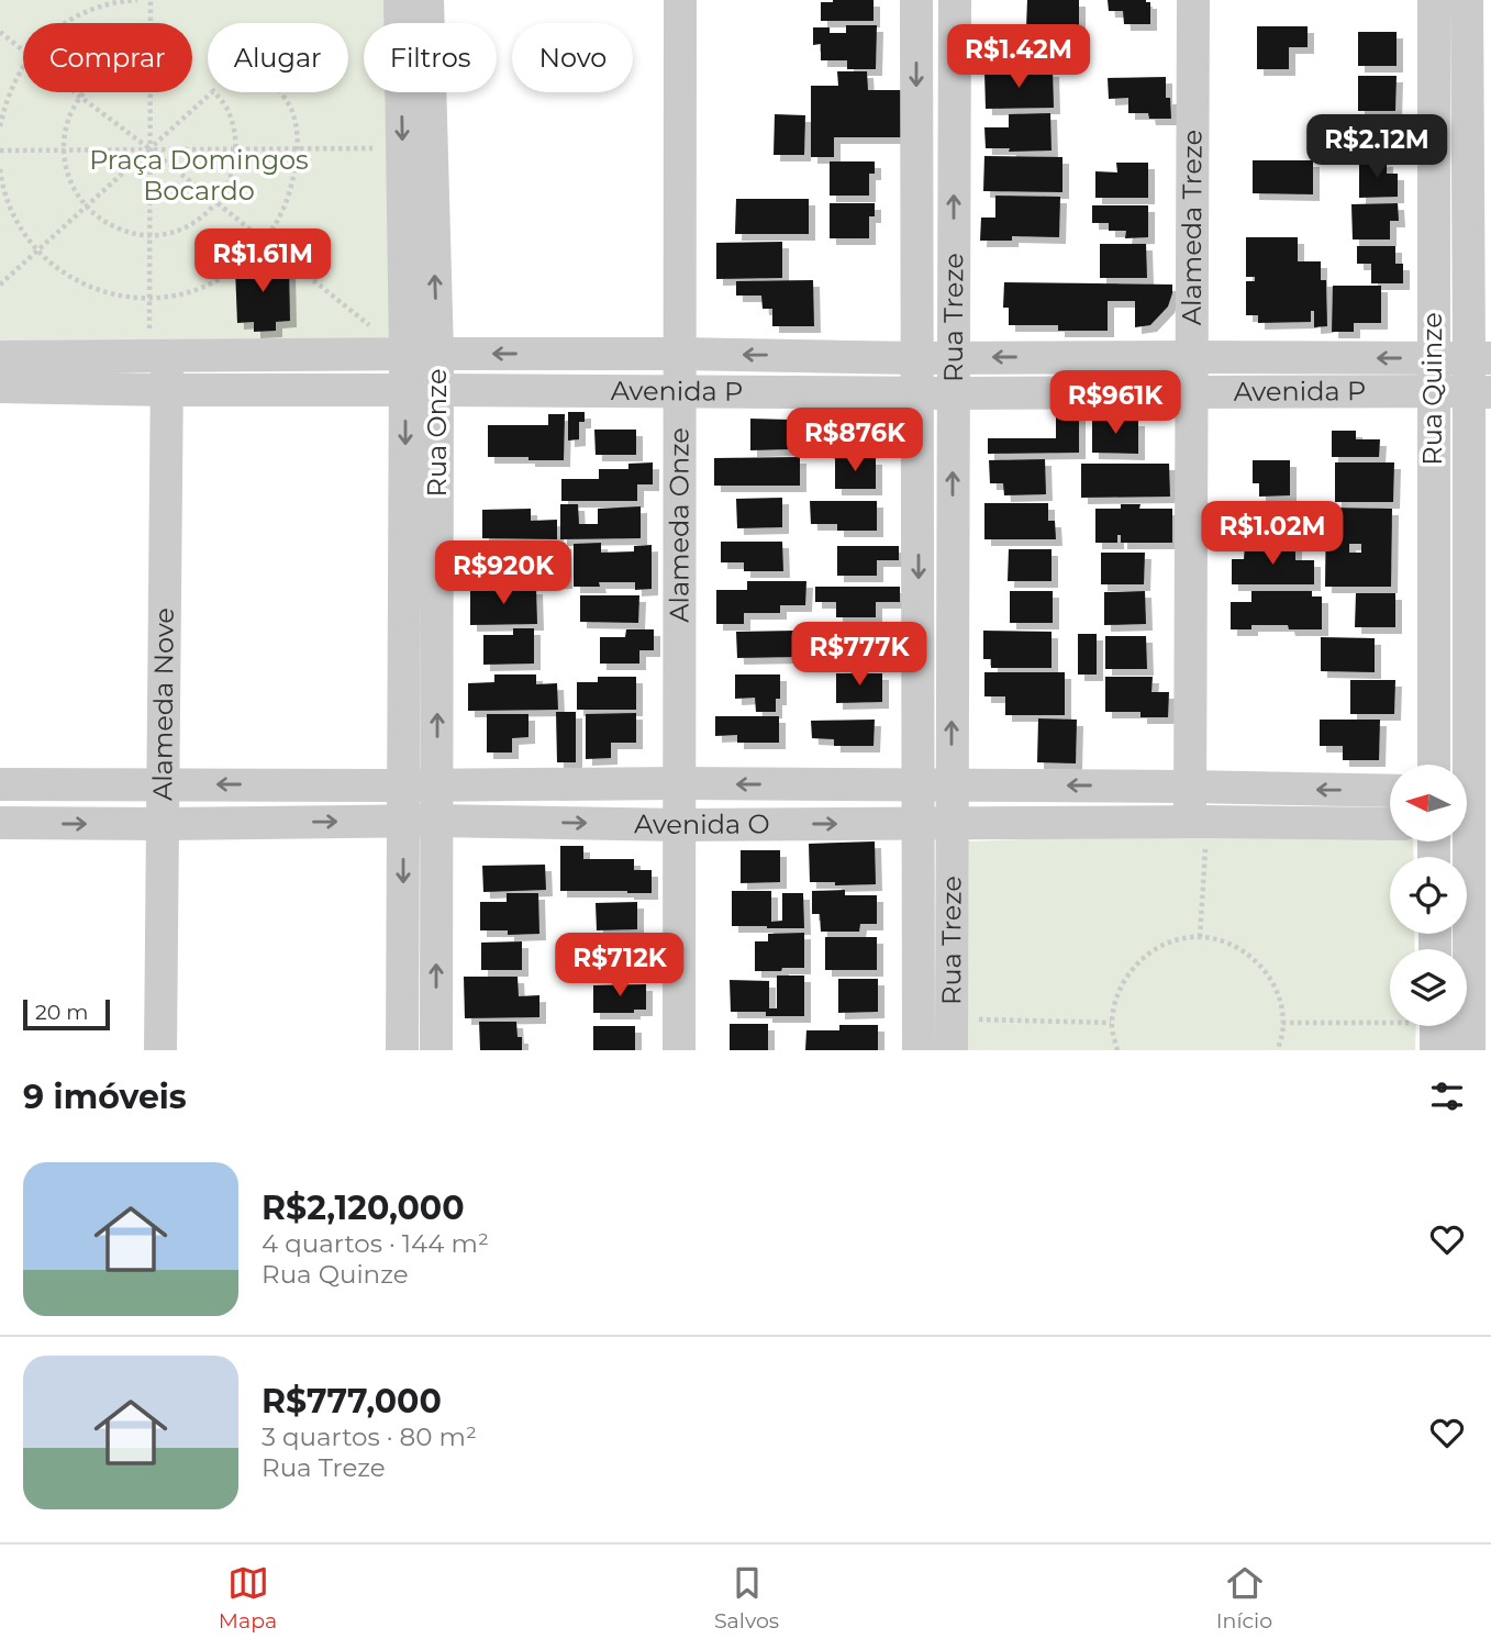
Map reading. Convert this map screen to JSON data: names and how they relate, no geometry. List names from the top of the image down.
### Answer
{
  "streets": {
    "street": [
      "Alameda Treze",
      "Rua Treze",
      "Rua Quinze",
      "Avenida P",
      "Rua Onze",
      "Alameda Onze",
      "Alameda Nove",
      "Avenida O"
    ]
  },
  "crossings": [
    ["Alameda Treze", "Avenida P"],
    ["Alameda Treze", "Avenida O"],
    ["Rua Treze", "Avenida P"],
    ["Rua Treze", "Avenida O"],
    ["Rua Quinze", "Avenida P"],
    ["Avenida P", "Rua Onze"],
    ["Avenida P", "Alameda Onze"],
    ["Avenida P", "Alameda Nove"],
    ["Rua Onze", "Avenida O"],
    ["Alameda Onze", "Avenida O"],
    ["Alameda Nove", "Avenida O"]
  ],
  "parks": ["Praça Domingos Bocardo"],
  "scale_bar": "20 m",
  "north": "left",
  "page": {
    "chip": [
      "Comprar",
      "Alugar",
      "Filtros",
      "Novo"
    ],
    "price": [
      "R$1.42M",
      "R$2.12M",
      "R$1.61M",
      "R$961K",
      "R$876K",
      "R$1.02M",
      "R$920K",
      "R$777K",
      "R$712K"
    ],
    "scale": "20 m",
    "heading": "9 imóveis",
    "list": [
      {
        "name": "R$2,120,000",
        "note": "4 quartos · 144 m² · Rua Quinze"
      },
      {
        "name": "R$777,000",
        "note": "3 quartos · 80 m² · Rua Treze"
      }
    ],
    "tabs": ["Mapa", "Salvos", "Início"]
  }
}
